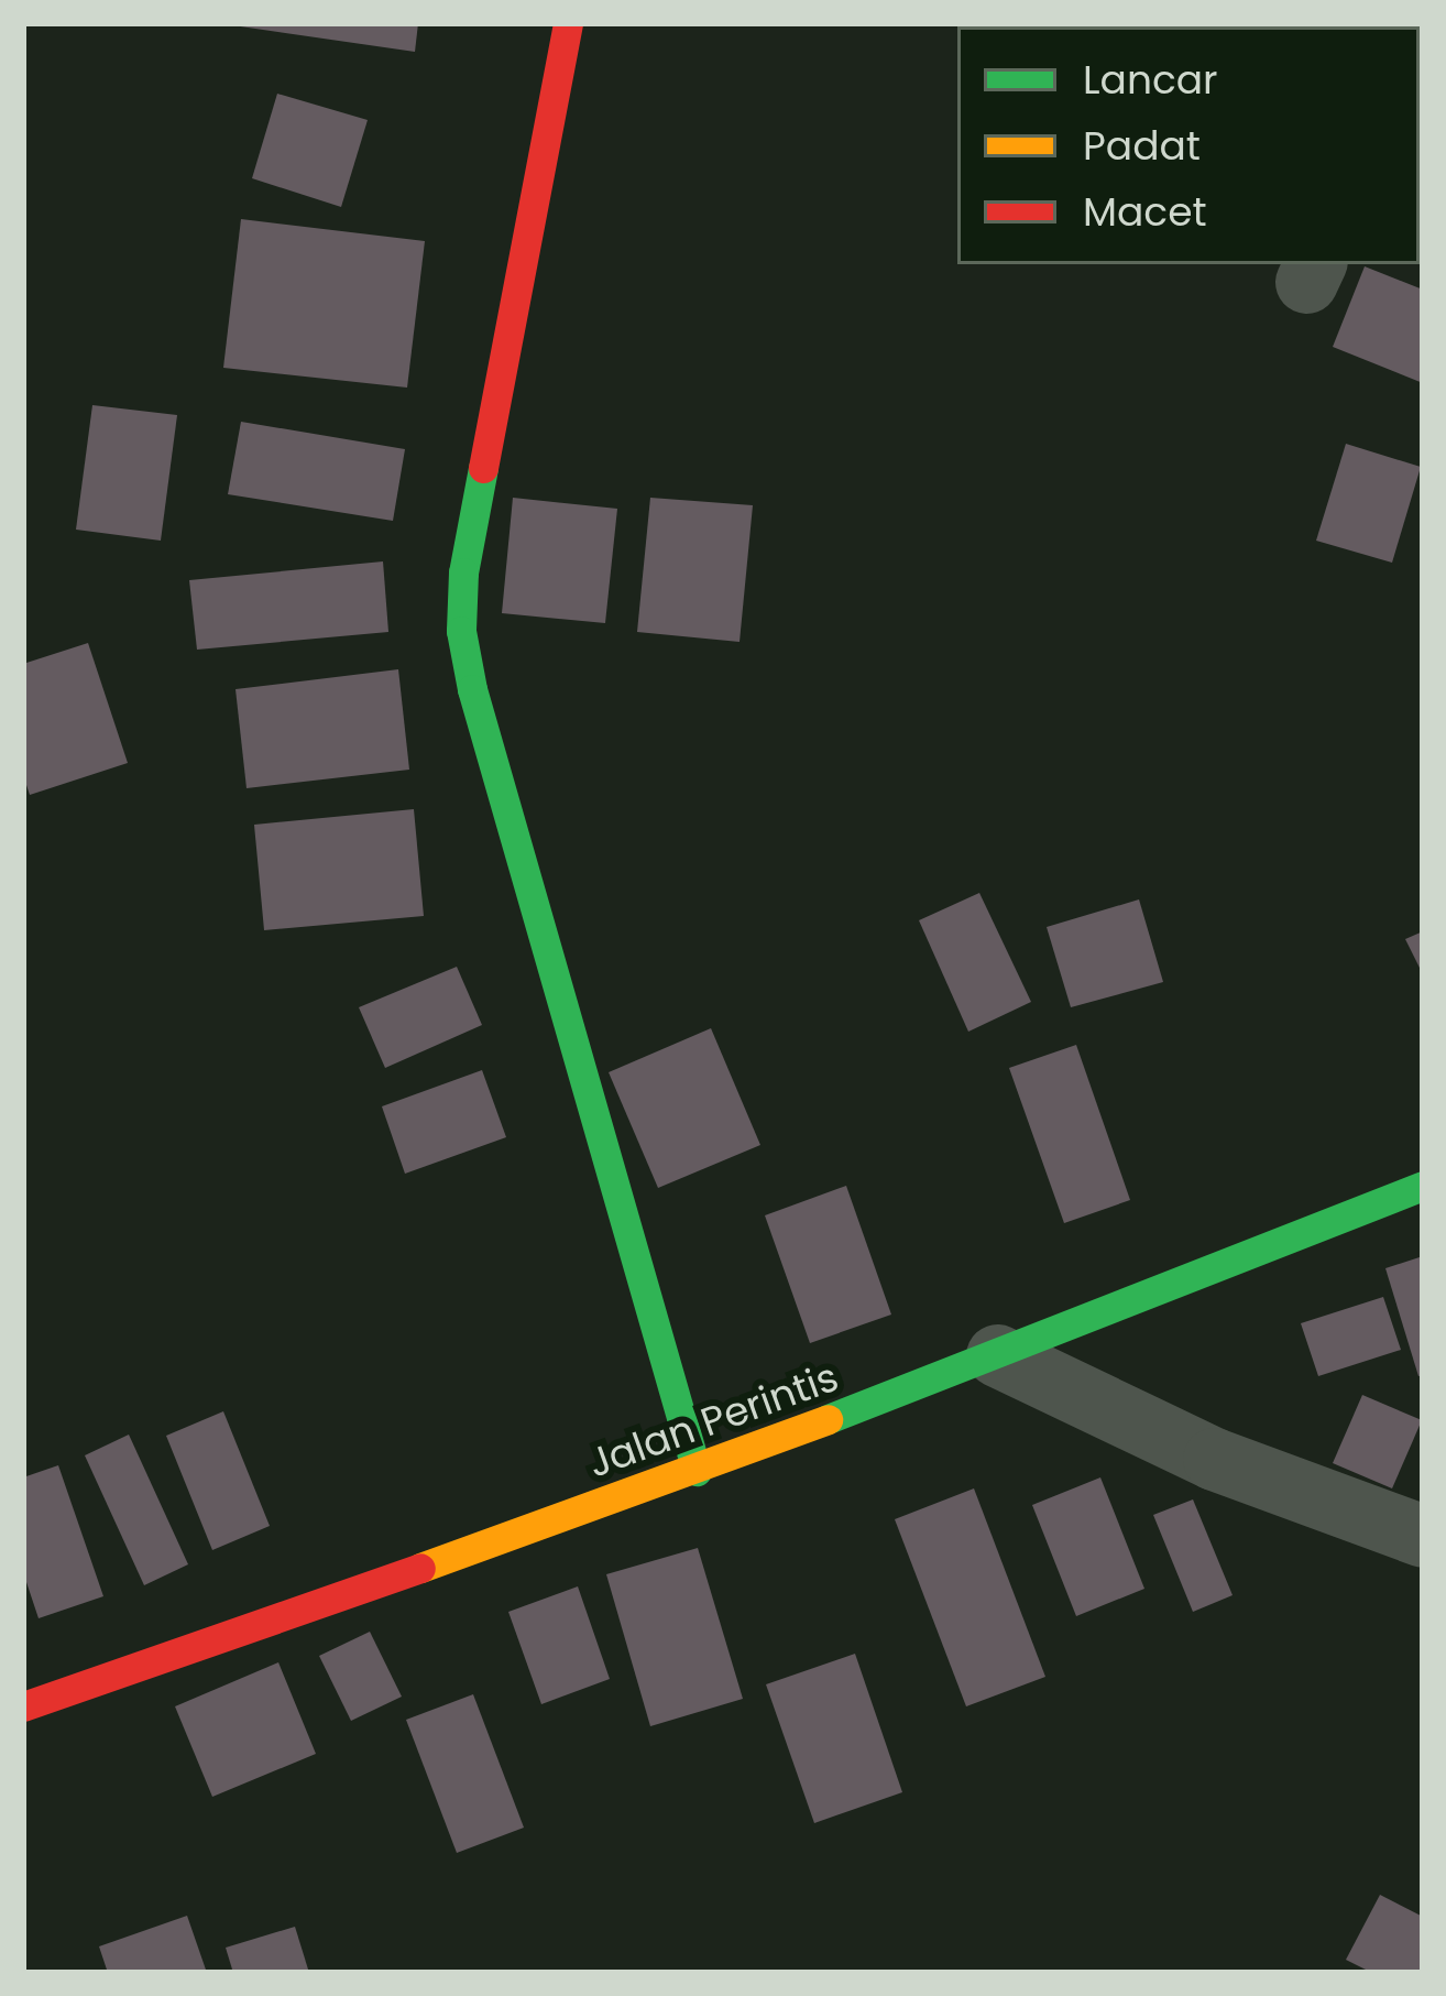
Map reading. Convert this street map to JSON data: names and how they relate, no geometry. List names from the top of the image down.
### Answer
{
  "streets": {
    "street": ["Jalan Perintis"]
  },
  "legend": ["Lancar", "Padat", "Macet"]
}
